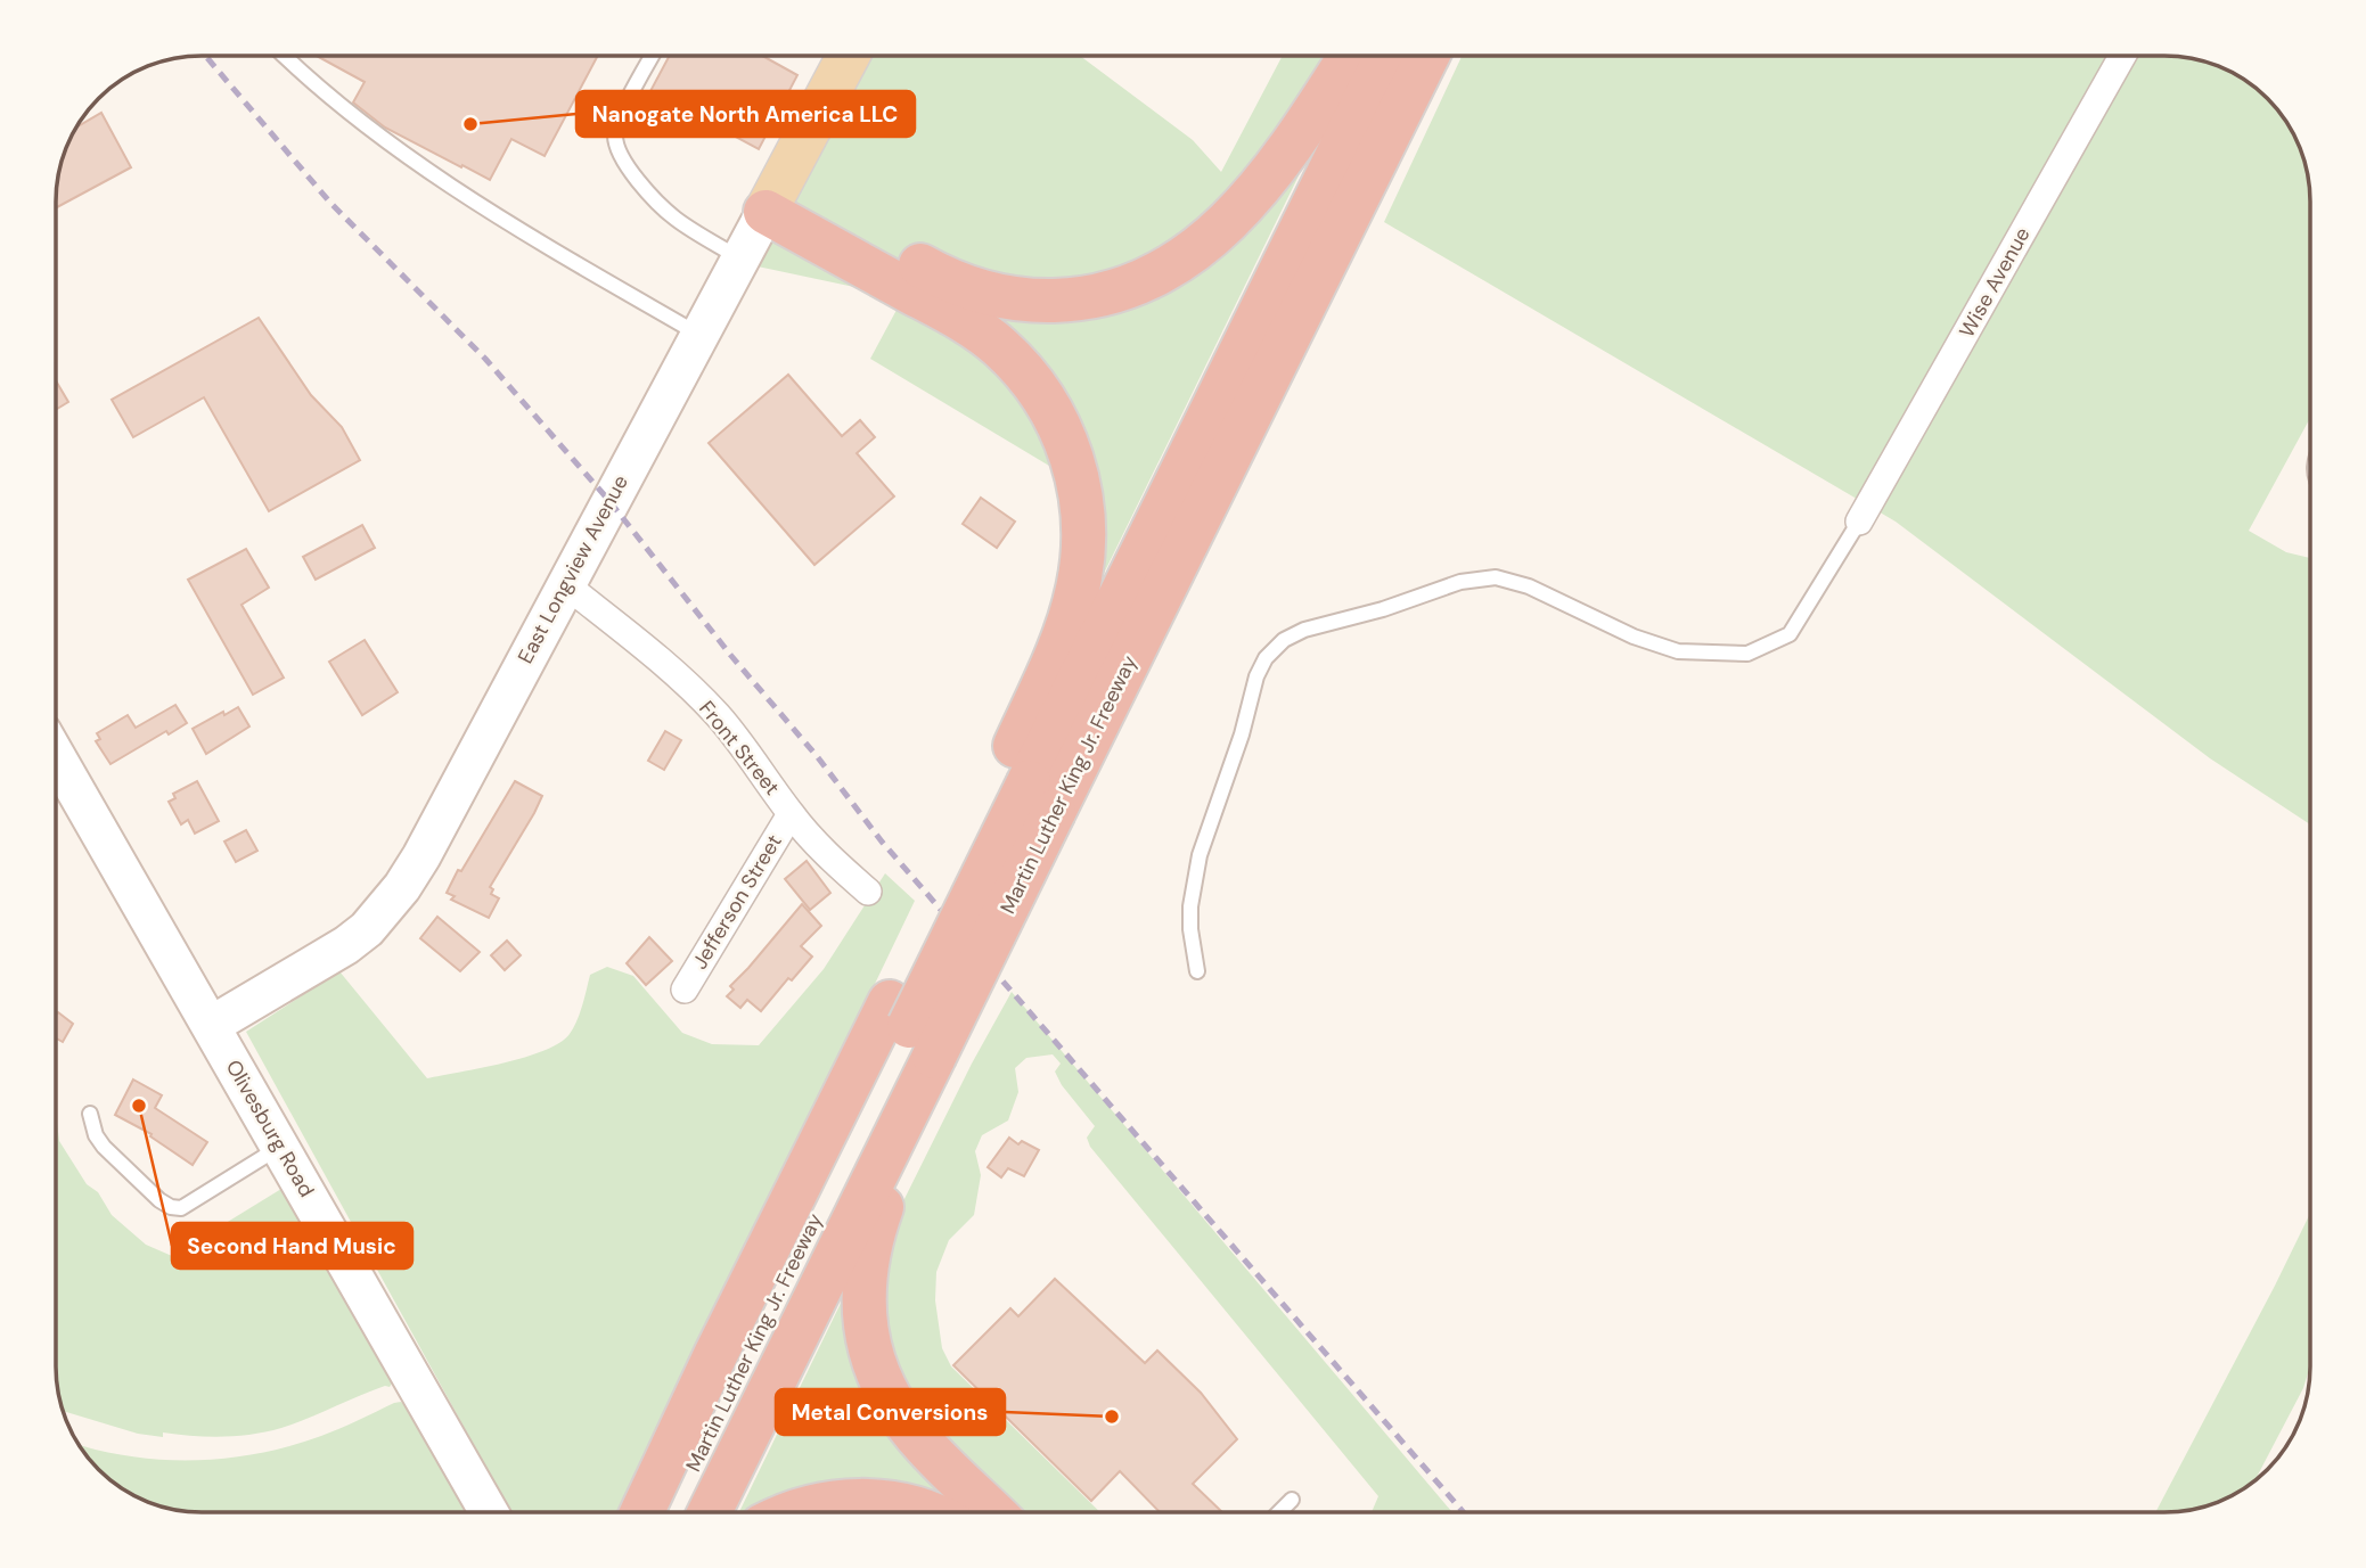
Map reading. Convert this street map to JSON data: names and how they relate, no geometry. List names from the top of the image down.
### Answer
{
  "streets": {
    "highway": ["Martin Luther King Jr. Freeway"],
    "main road": ["East Longview Avenue", "Olivesburg Road"],
    "street": ["Wise Avenue", "Front Street", "Jefferson Street"]
  },
  "crossings": [
    ["East Longview Avenue", "Front Street"],
    ["East Longview Avenue", "Olivesburg Road"],
    ["Front Street", "Jefferson Street"]
  ],
  "places": ["Nanogate North America LLC", "Second Hand Music", "Metal Conversions"]
}
